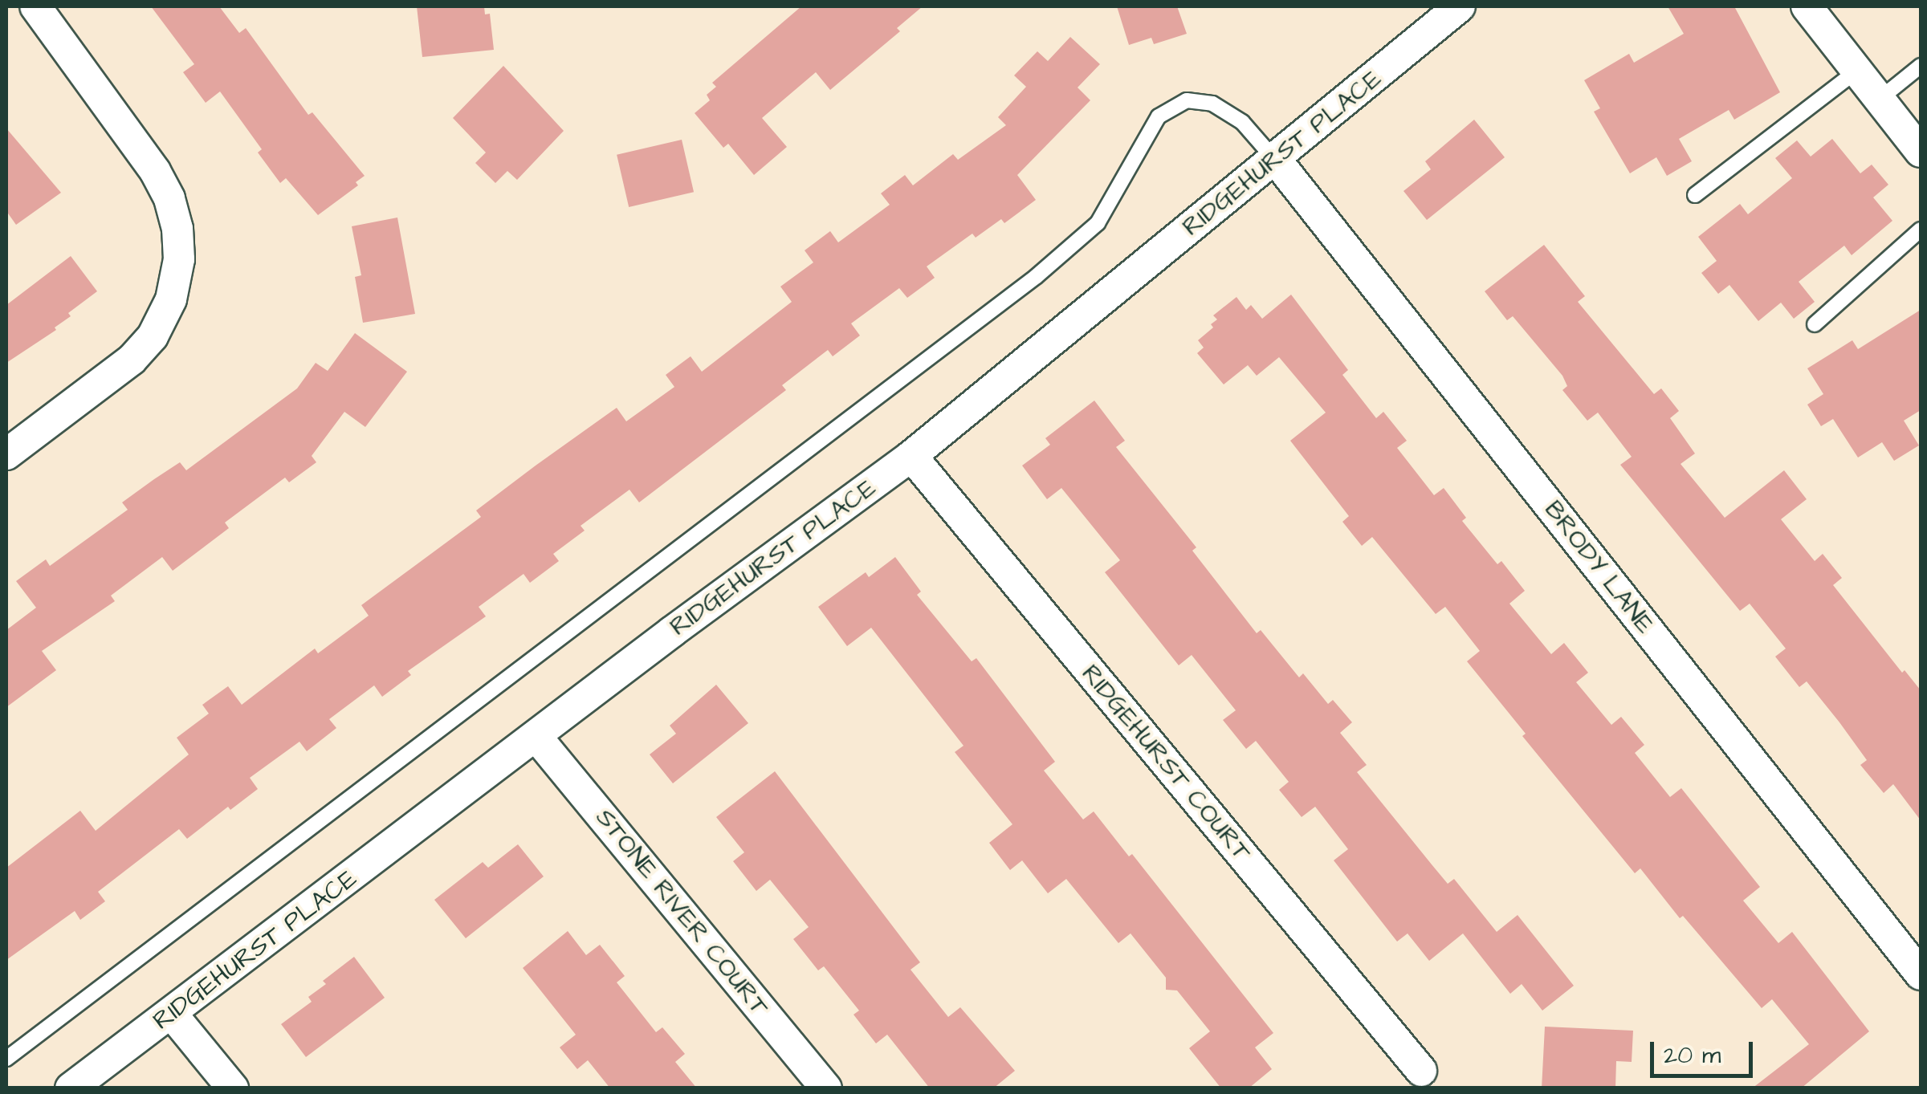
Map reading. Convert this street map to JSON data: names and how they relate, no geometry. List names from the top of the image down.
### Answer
{
  "streets": {
    "street": [
      "RIDGEHURST PLACE",
      "BRODY LANE",
      "RIDGEHURST COURT",
      "STONE RIVER COURT"
    ]
  },
  "crossings": [
    ["RIDGEHURST PLACE", "BRODY LANE"],
    ["RIDGEHURST PLACE", "RIDGEHURST COURT"],
    ["RIDGEHURST PLACE", "STONE RIVER COURT"]
  ],
  "scale_bar": "20 m"
}
